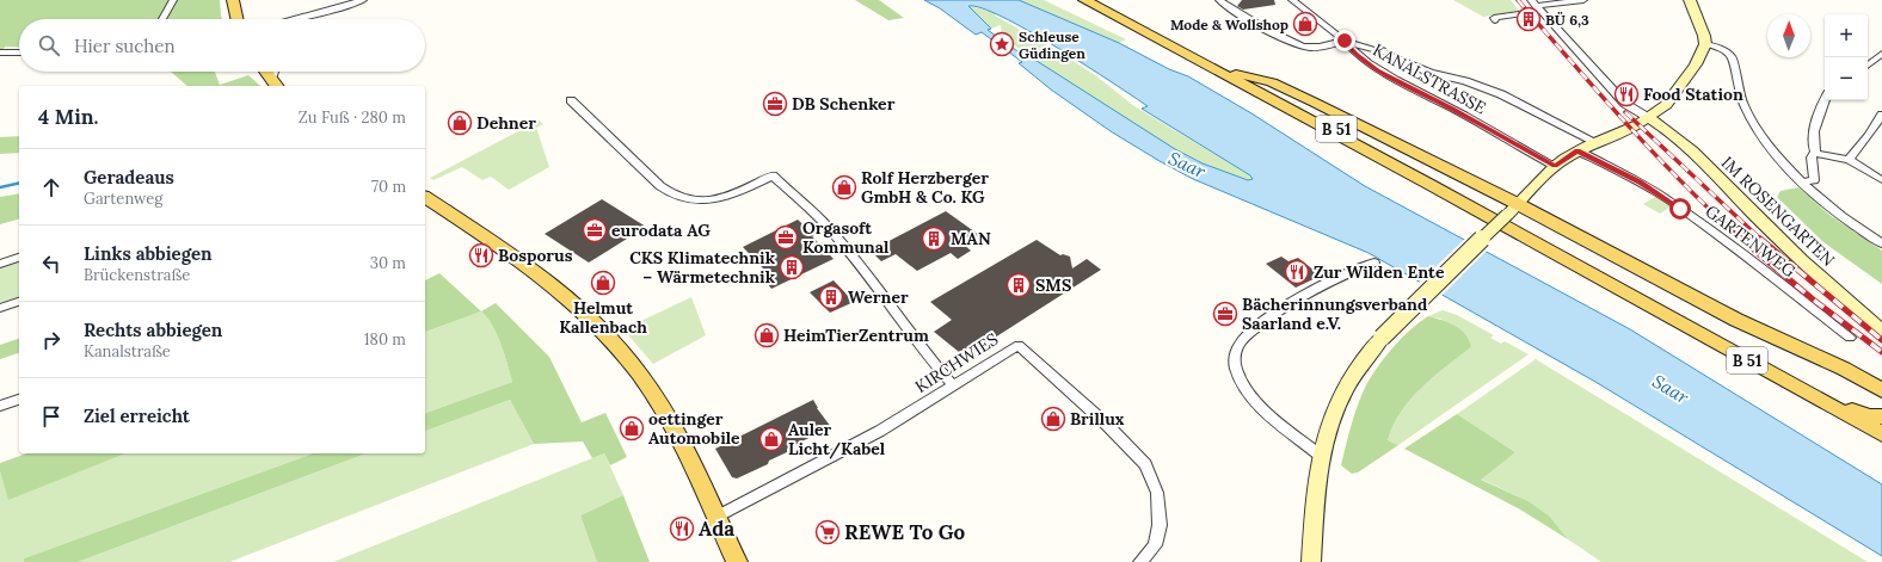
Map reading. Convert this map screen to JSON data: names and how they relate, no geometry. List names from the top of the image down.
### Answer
{
  "streets": {
    "main road": ["B 51", "IM ROSENGARTEN"],
    "street": ["KANALSTRASSE", "GARTENWEG", "KIRCHWIES"]
  },
  "water": ["Saar"],
  "places": {
    "building": [
      "BÜ 6,3",
      "MAN",
      "CKS Klimatechnik – Wärmetechnik",
      "SMS",
      "Werner"
    ],
    "shop": [
      "Mode & Wollshop",
      "Dehner",
      "Rolf Herzberger GmbH & Co. KG",
      "Helmut Kallenbach",
      "HeimTierZentrum",
      "Brillux",
      "oettinger Automobile",
      "Auler Licht/Kabel"
    ],
    "place": ["Schleuse Güdingen"],
    "restaurant": [
      "Food Station",
      "Bosporus",
      "Zur Wilden Ente",
      "Ada"
    ],
    "office": [
      "DB Schenker",
      "eurodata AG",
      "Orgasoft Kommunal",
      "Bächerinnungsverband Saarland e.V."
    ],
    "supermarket": ["REWE To Go"]
  },
  "north": "top",
  "page": {
    "map_buttons": ["+", "−"],
    "search": "Hier suchen",
    "heading": ["4 Min.", "Zu Fuß · 280 m"],
    "list": [
      ["Geradeaus", "Gartenweg", "70 m"],
      ["Links abbiegen", "Brückenstraße", "30 m"],
      ["Rechts abbiegen", "Kanalstraße", "180 m"],
      "Ziel erreicht"
    ]
  }
}
